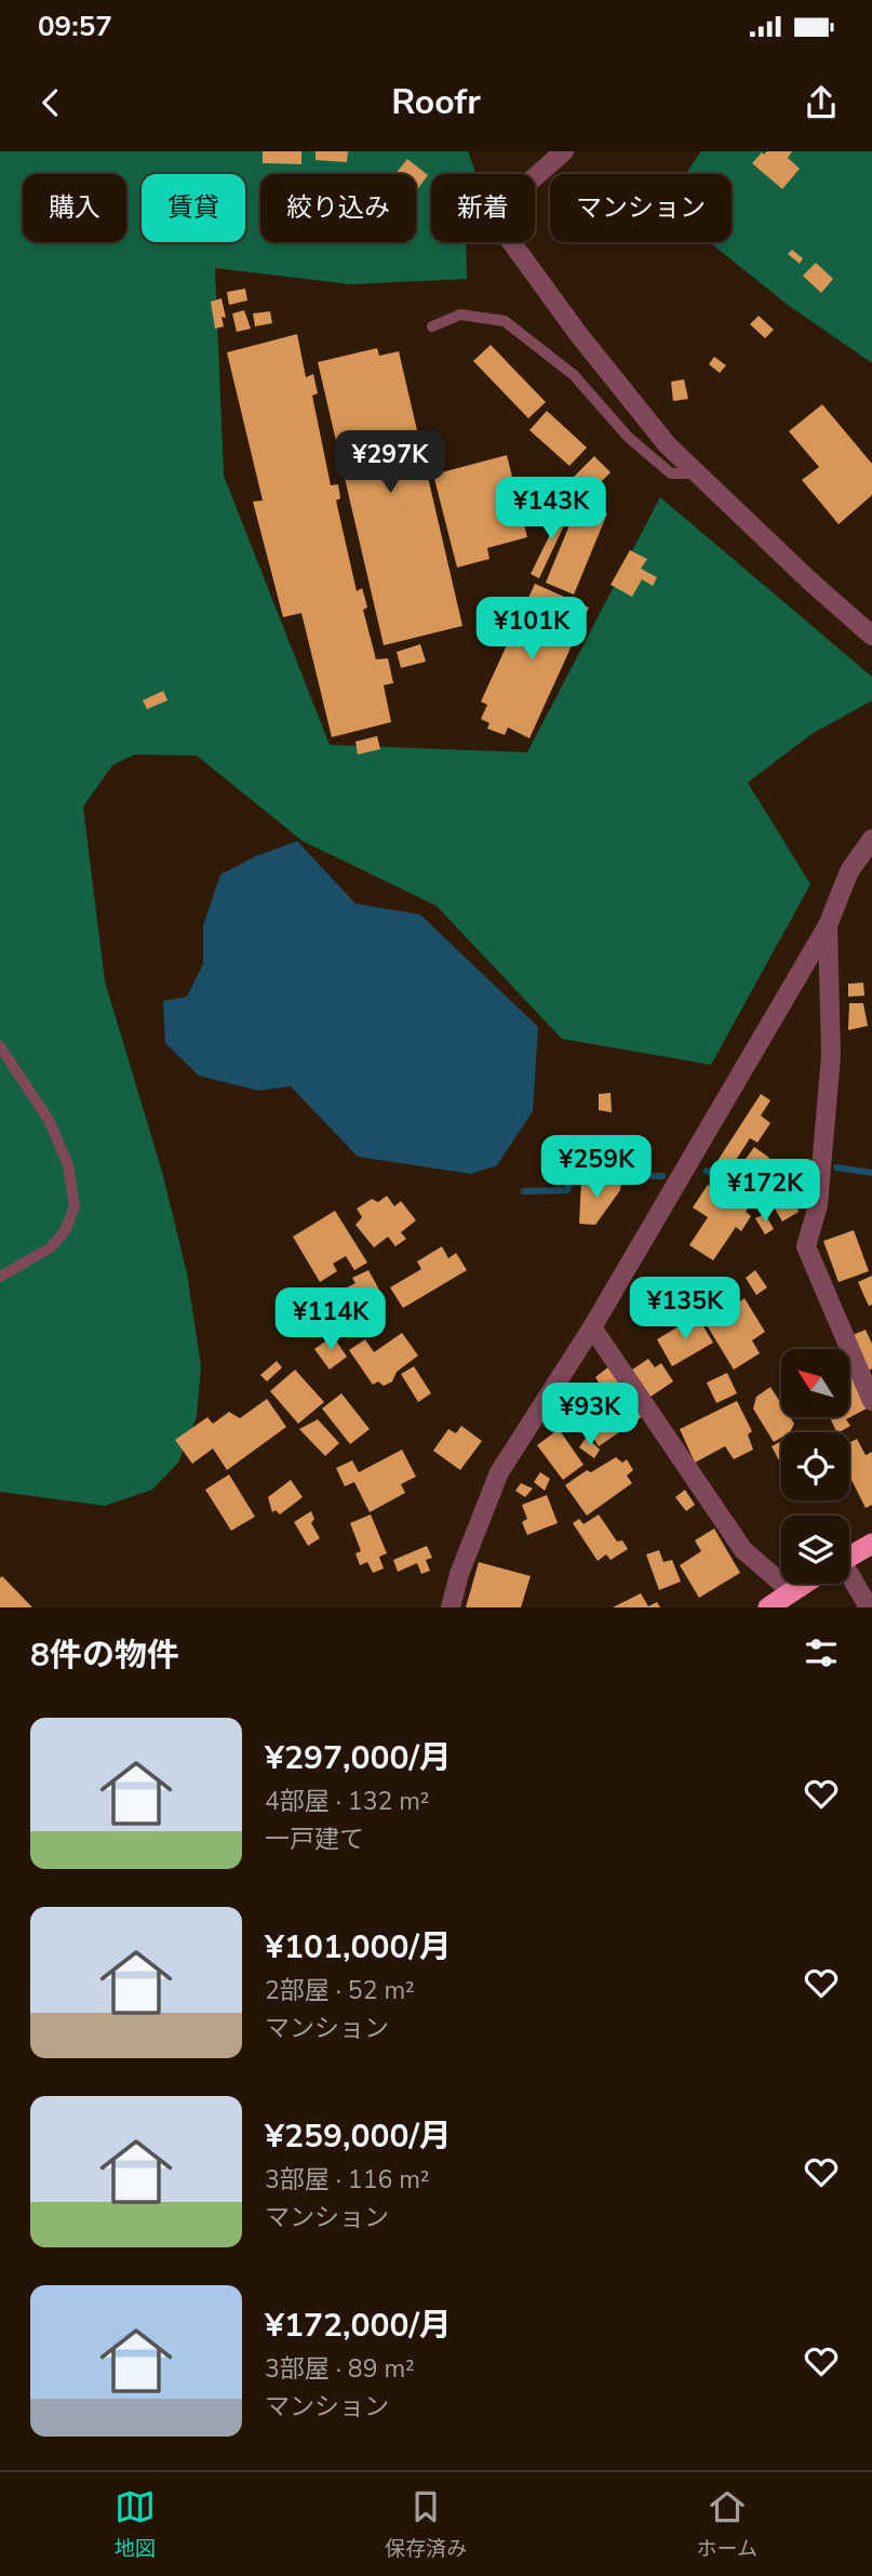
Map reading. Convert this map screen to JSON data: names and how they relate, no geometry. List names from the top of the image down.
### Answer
{
  "north": "top left",
  "page": {
    "status": "09:57",
    "header": "Roofr",
    "chip": [
      "購入",
      "賃貸",
      "絞り込み",
      "新着",
      "マンション"
    ],
    "price": [
      "¥297K",
      "¥143K",
      "¥101K",
      "¥259K",
      "¥172K",
      "¥135K",
      "¥114K",
      "¥93K"
    ],
    "heading": "8件の物件",
    "list": [
      {
        "name": "¥297,000/月",
        "note": "4部屋 · 132 m² · 一戸建て"
      },
      {
        "name": "¥101,000/月",
        "note": "2部屋 · 52 m² · マンション"
      },
      {
        "name": "¥259,000/月",
        "note": "3部屋 · 116 m² · マンション"
      },
      {
        "name": "¥172,000/月",
        "note": "3部屋 · 89 m² · マンション"
      }
    ],
    "tabs": ["地図", "保存済み", "ホーム"]
  }
}
